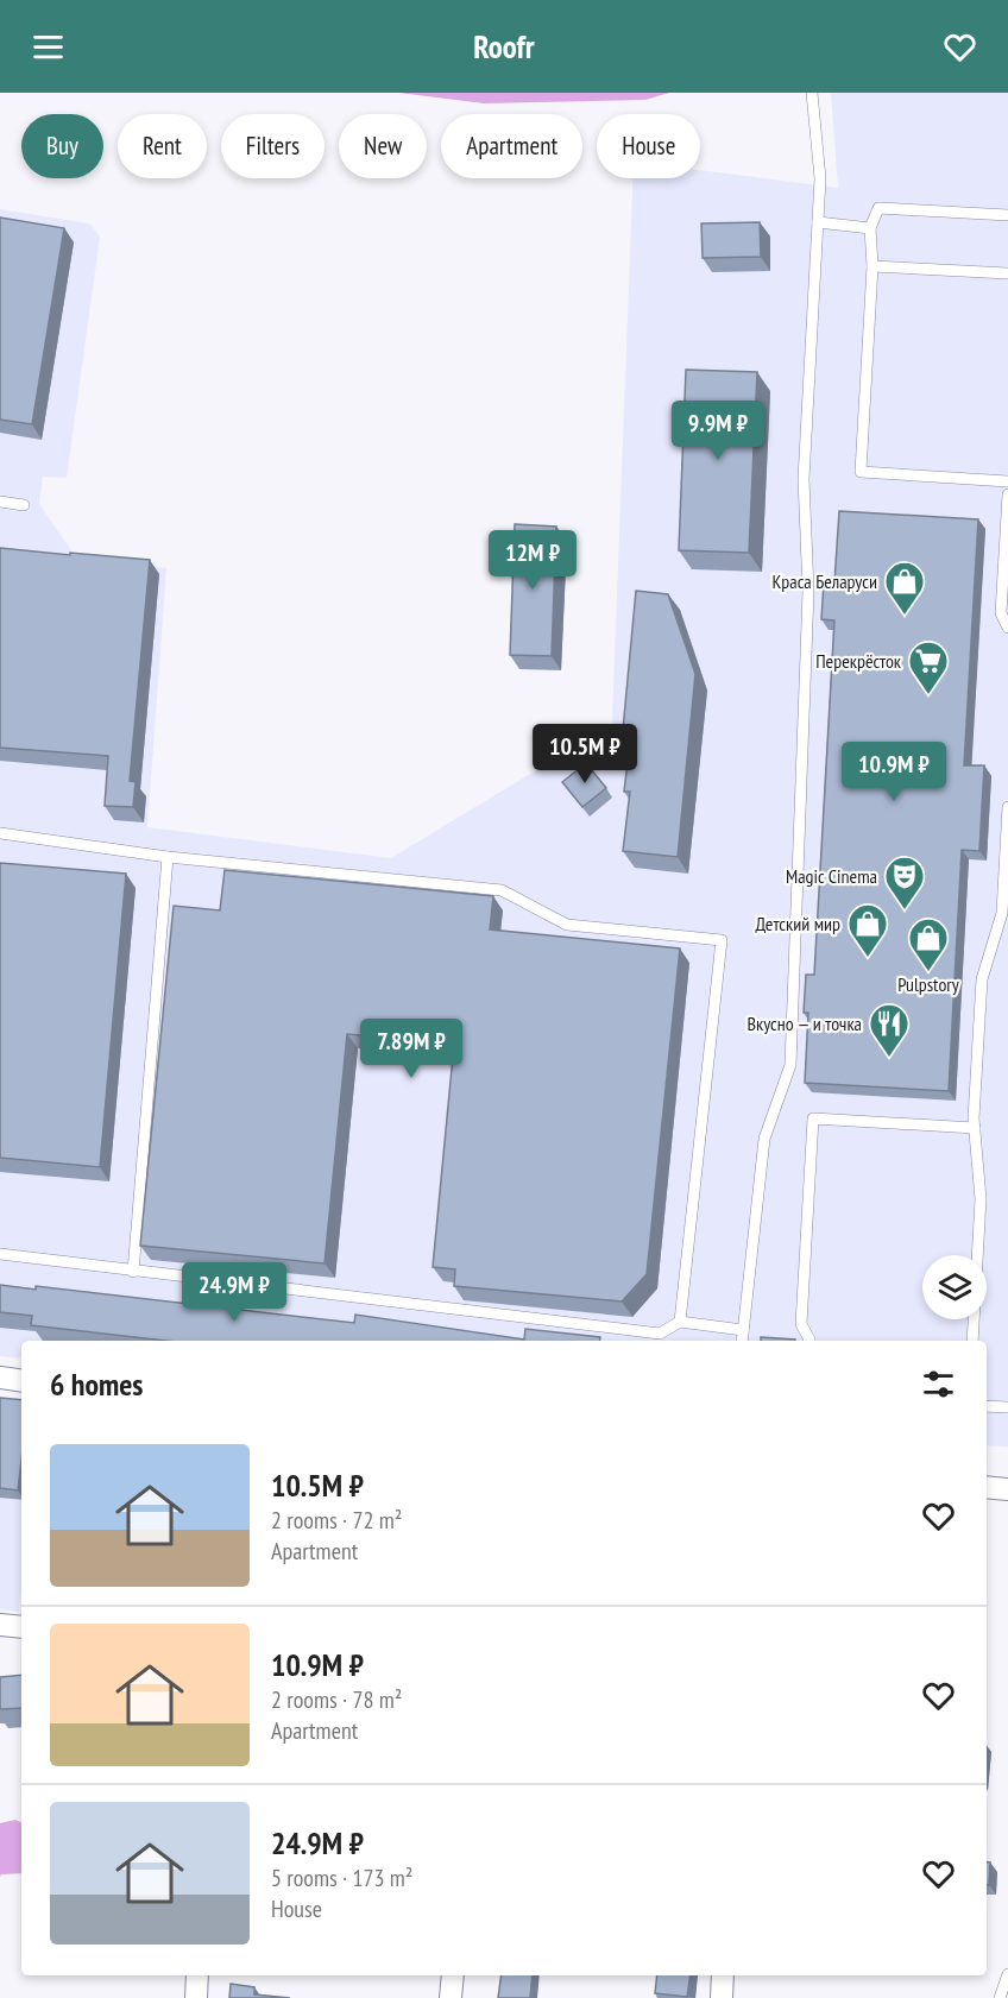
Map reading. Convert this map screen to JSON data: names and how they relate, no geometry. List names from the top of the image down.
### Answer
{
  "places": {
    "shop": ["Краса Беларуси", "Детский мир", "Pulpstory"],
    "supermarket": ["Перекрёсток"],
    "theatre": ["Magic Cinema"],
    "restaurant": ["Вкусно — и точка"]
  },
  "page": {
    "header": "Roofr",
    "chip": [
      "Buy",
      "Rent",
      "Filters",
      "New",
      "Apartment",
      "House"
    ],
    "price": [
      "9.9M ₽",
      "12M ₽",
      "10.5M ₽",
      "10.9M ₽",
      "7.89M ₽",
      "24.9M ₽"
    ],
    "heading": "6 homes",
    "list": [
      {
        "name": "10.5M ₽",
        "note": "2 rooms · 72 m² · Apartment"
      },
      {
        "name": "10.9M ₽",
        "note": "2 rooms · 78 m² · Apartment"
      },
      {
        "name": "24.9M ₽",
        "note": "5 rooms · 173 m² · House"
      }
    ]
  }
}
